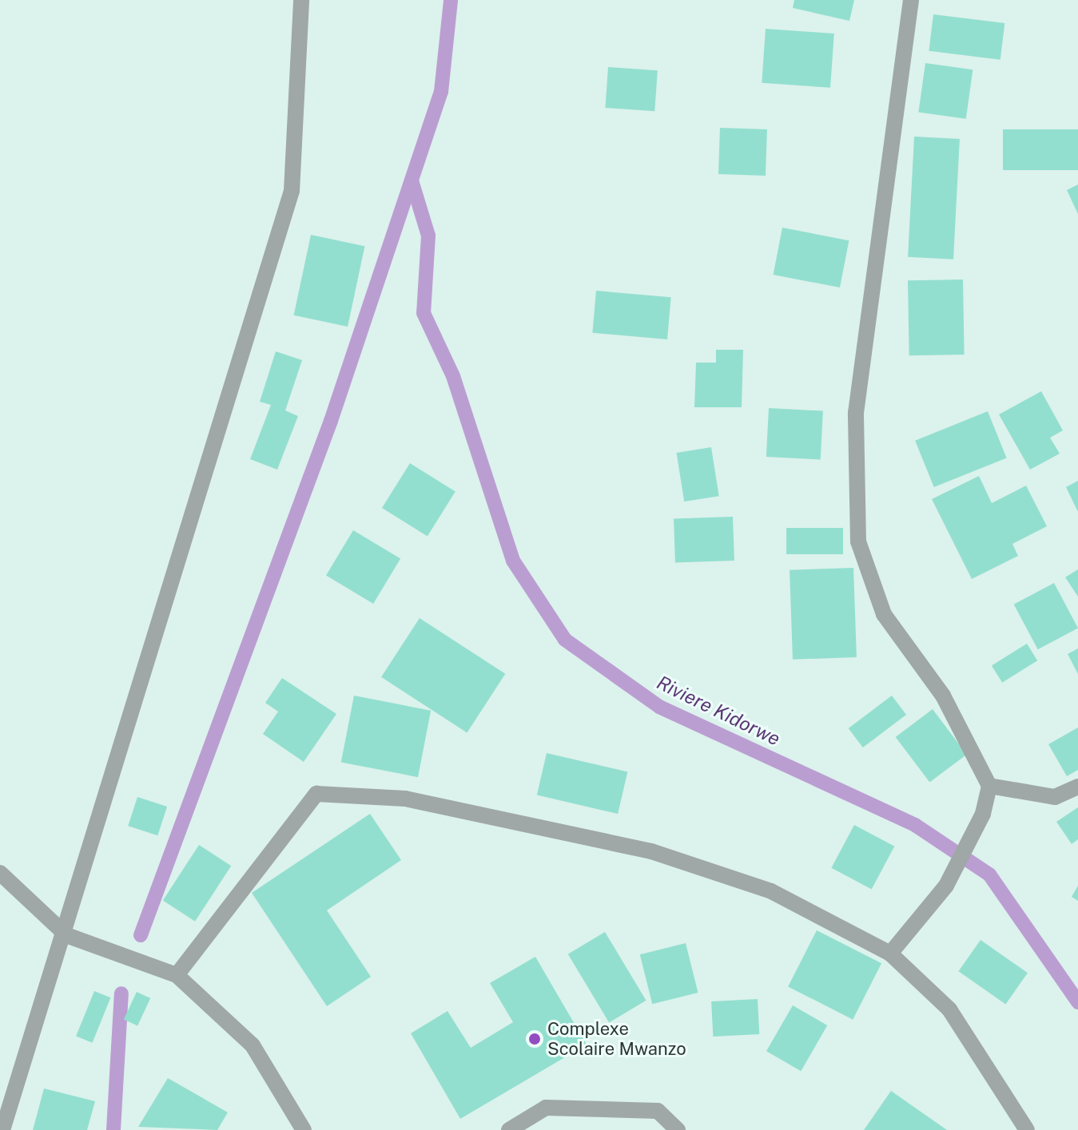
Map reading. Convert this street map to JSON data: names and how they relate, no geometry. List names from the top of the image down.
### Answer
{
  "water": ["Riviere Kidorwe"],
  "places": ["Complexe Scolaire Mwanzo"]
}
